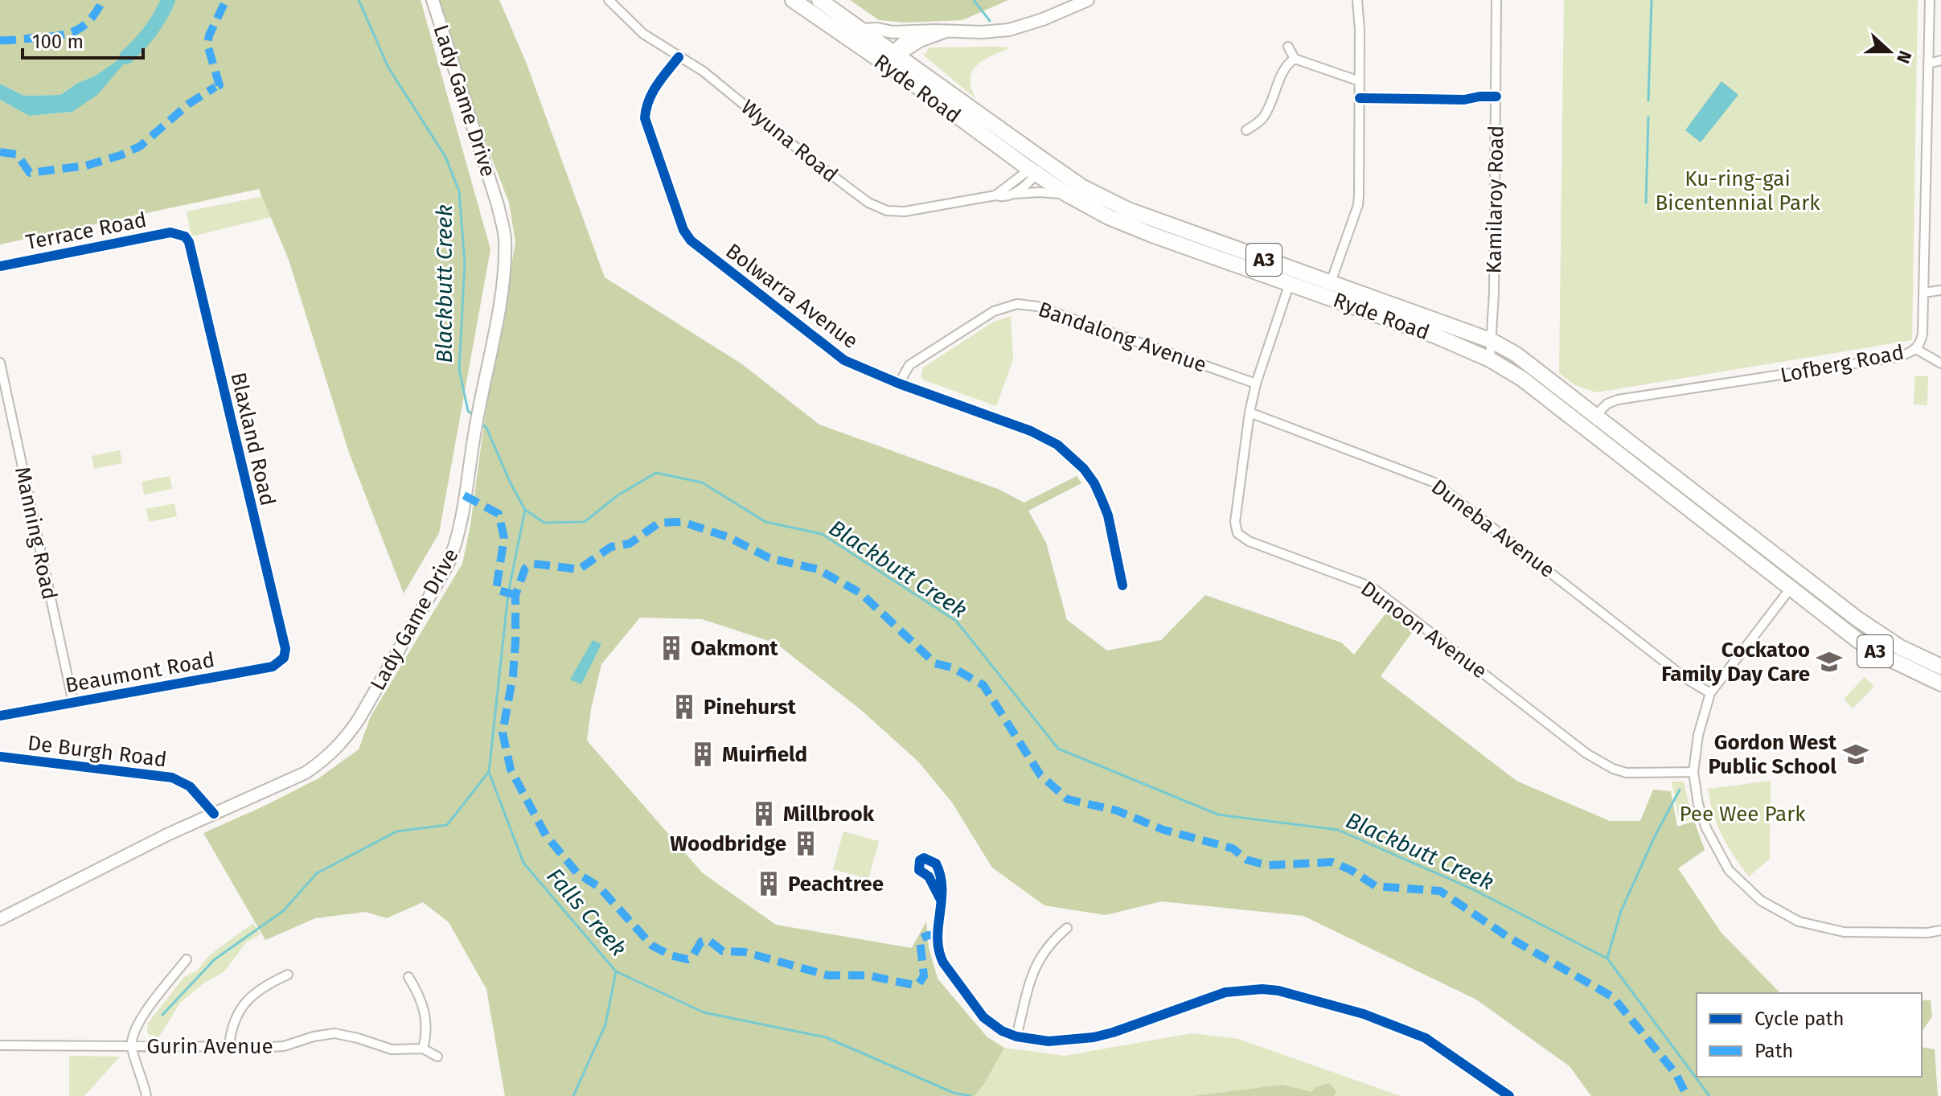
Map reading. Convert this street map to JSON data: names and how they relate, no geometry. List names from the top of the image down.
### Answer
{
  "streets": {
    "highway": ["Ryde Road", "A3"],
    "main road": ["Lady Game Drive"],
    "street": [
      "Wyuna Road",
      "Kamilaroy Road",
      "Terrace Road",
      "Bolwarra Avenue",
      "Bandalong Avenue",
      "Lofberg Road",
      "Blaxland Road",
      "Duneba Avenue",
      "Manning Road",
      "Dunoon Avenue",
      "Beaumont Road",
      "De Burgh Road",
      "Gurin Avenue"
    ]
  },
  "crossings": [
    ["Ryde Road", "Wyuna Road"],
    ["Ryde Road", "Kamilaroy Road"],
    ["Ryde Road", "Lofberg Road"],
    ["Ryde Road", "Dunoon Avenue"],
    ["Lady Game Drive", "De Burgh Road"],
    ["Wyuna Road", "Bolwarra Avenue"],
    ["Terrace Road", "Blaxland Road"],
    ["Bolwarra Avenue", "Bandalong Avenue"],
    ["Bandalong Avenue", "Dunoon Avenue"],
    ["Blaxland Road", "Beaumont Road"],
    ["Duneba Avenue", "Dunoon Avenue"],
    ["Manning Road", "Beaumont Road"]
  ],
  "water": ["Blackbutt Creek", "Falls Creek"],
  "parks": ["Ku-ring-gai Bicentennial Park", "Pee Wee Park"],
  "places": {
    "building": [
      "Oakmont",
      "Pinehurst",
      "Muirfield",
      "Millbrook",
      "Woodbridge",
      "Peachtree"
    ],
    "school or university": ["Cockatoo Family Day Care", "Gordon West Public School"]
  },
  "legend": ["Cycle path", "Path"],
  "scale_bar": "100 m",
  "north": "right"
}
